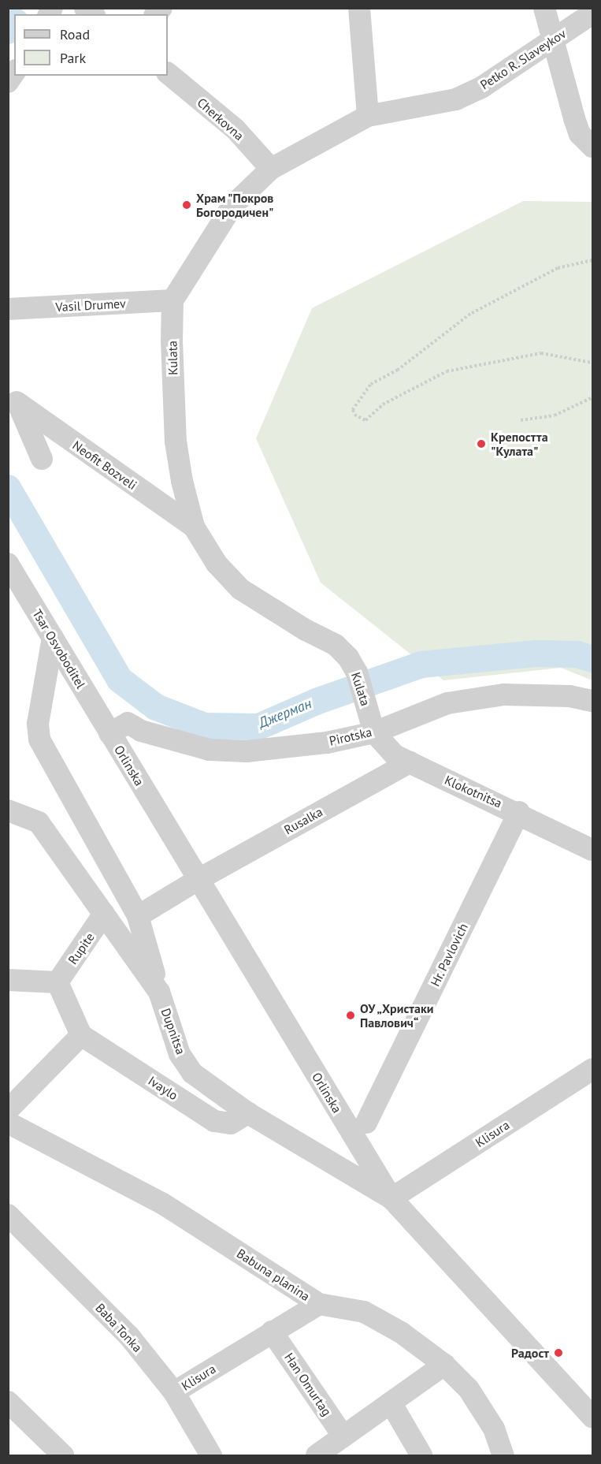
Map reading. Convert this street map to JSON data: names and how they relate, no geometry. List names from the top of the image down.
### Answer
{
  "streets": {
    "street": [
      "Petko R. Slaveykov",
      "Cherkovna",
      "Vasil Drumev",
      "Kulata",
      "Neofit Bozveli",
      "Tsar Osvoboditel",
      "Pirotska",
      "Orlinska",
      "Klokotnitsa",
      "Rusalka",
      "Rupite",
      "Hr. Pavlovich",
      "Dupnitsa",
      "Ivaylo",
      "Klisura",
      "Babuna planina",
      "Baba Tonka",
      "Han Omurtag"
    ]
  },
  "crossings": [
    ["Vasil Drumev", "Kulata"],
    ["Kulata", "Neofit Bozveli"],
    ["Kulata", "Pirotska"],
    ["Kulata", "Klokotnitsa"],
    ["Tsar Osvoboditel", "Pirotska"],
    ["Tsar Osvoboditel", "Orlinska"],
    ["Pirotska", "Orlinska"],
    ["Pirotska", "Klokotnitsa"],
    ["Orlinska", "Rusalka"],
    ["Orlinska", "Dupnitsa"],
    ["Orlinska", "Klisura"],
    ["Klokotnitsa", "Rusalka"],
    ["Klokotnitsa", "Hr. Pavlovich"],
    ["Rupite", "Dupnitsa"],
    ["Dupnitsa", "Ivaylo"],
    ["Dupnitsa", "Klisura"],
    ["Klisura", "Babuna planina"],
    ["Klisura", "Baba Tonka"],
    ["Klisura", "Han Omurtag"]
  ],
  "water": ["Джерман"],
  "places": [
    "Храм \"Покров Богородичен\"",
    "Крепостта \"Кулата\"",
    "ОУ „Христаки Павлович“",
    "Радост"
  ],
  "legend": ["Road", "Park"]
}
